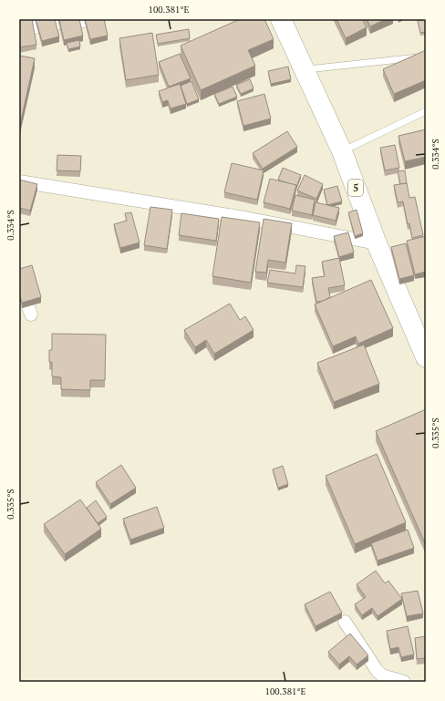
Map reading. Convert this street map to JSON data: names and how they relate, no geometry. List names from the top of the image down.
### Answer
{
  "streets": {
    "highway": ["5"]
  },
  "coordinates": ["100.381°E", "0.334°S", "0.335°S"]
}
